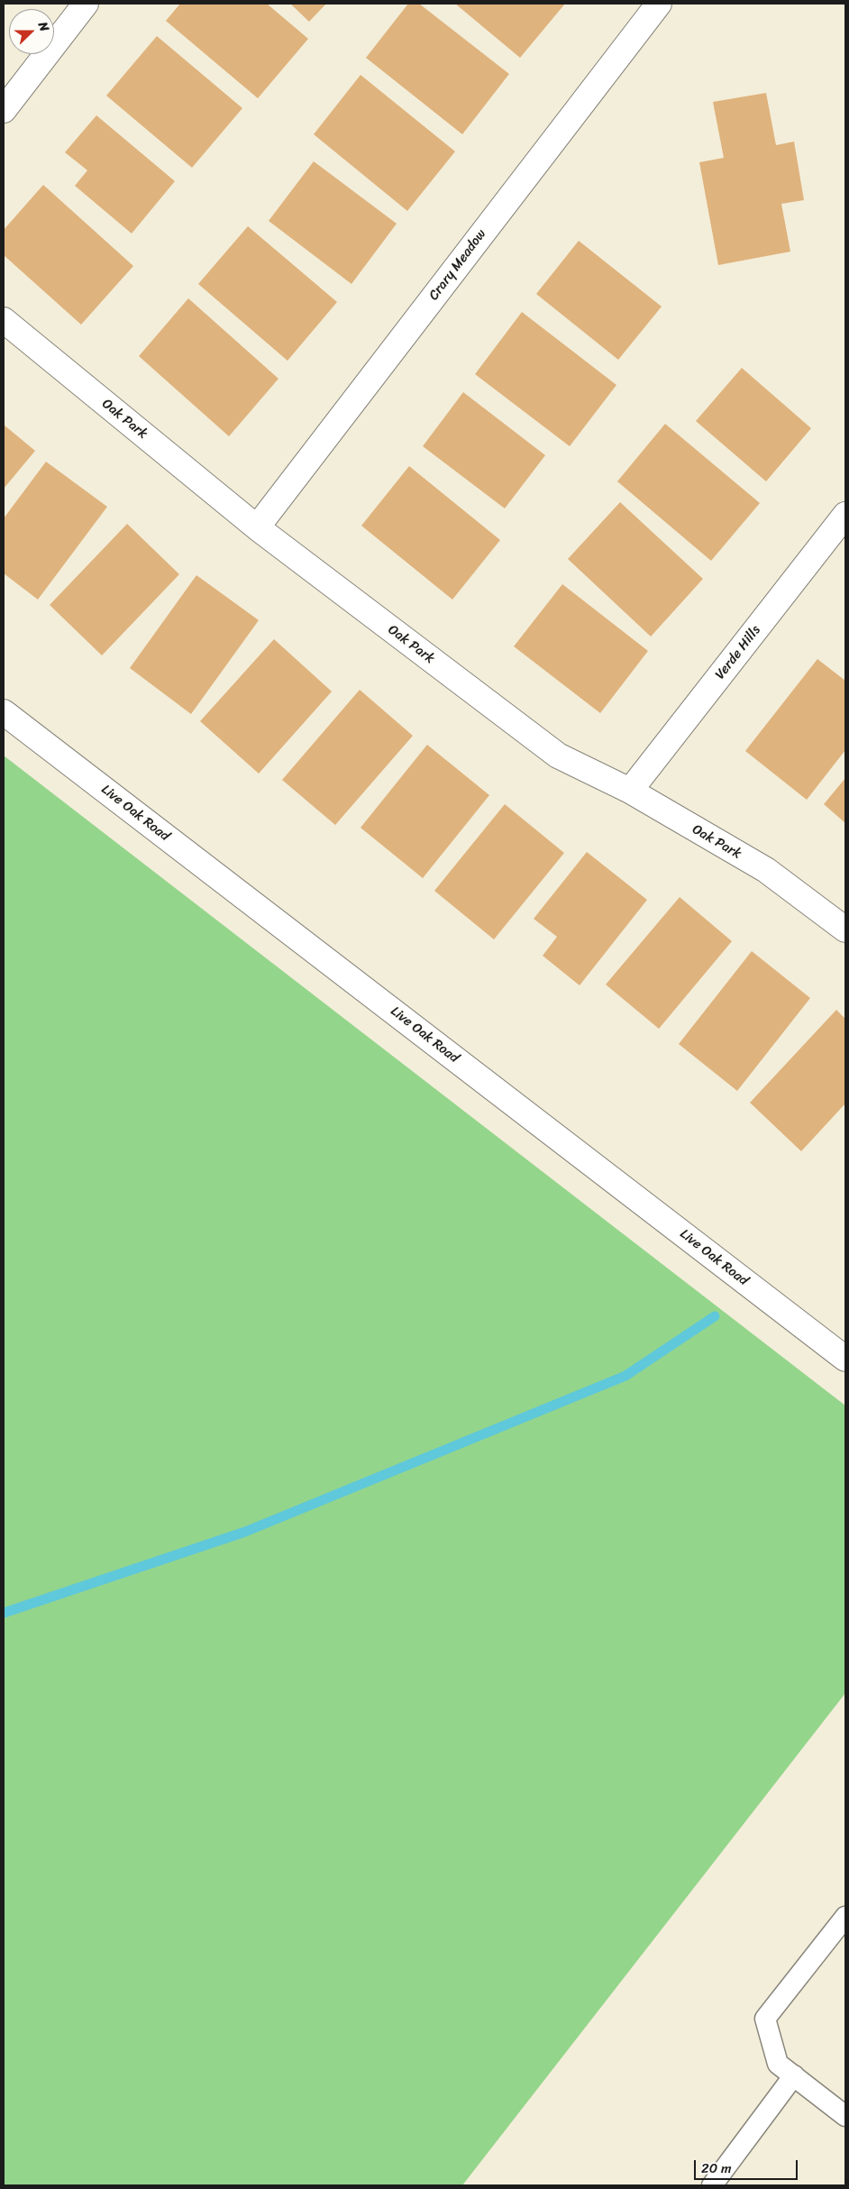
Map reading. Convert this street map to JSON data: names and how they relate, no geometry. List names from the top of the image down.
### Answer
{
  "streets": {
    "street": [
      "Crary Meadow",
      "Oak Park",
      "Verde Hills",
      "Live Oak Road"
    ]
  },
  "crossings": [
    ["Crary Meadow", "Oak Park"],
    ["Oak Park", "Verde Hills"]
  ],
  "scale_bar": "20 m",
  "north": "right"
}
